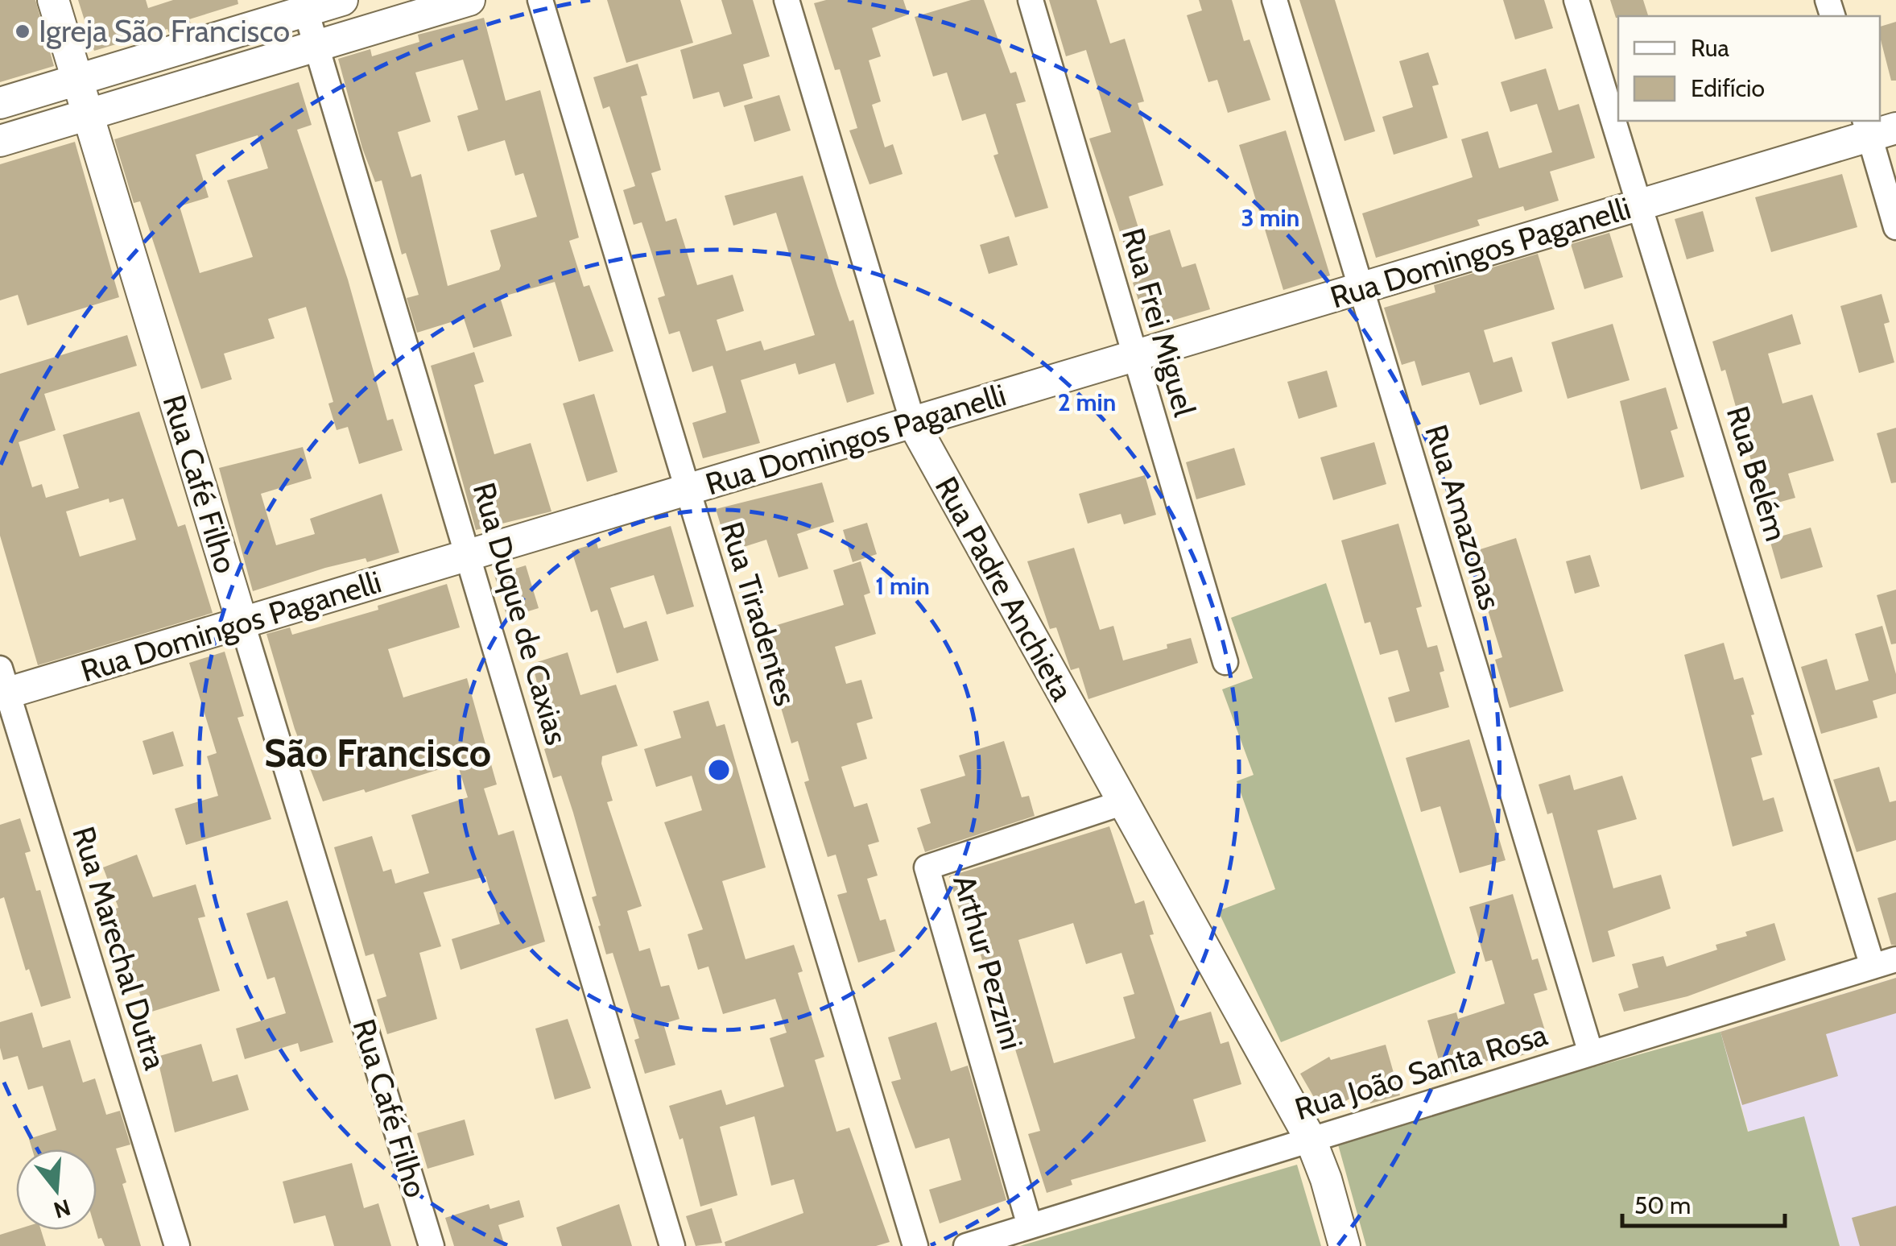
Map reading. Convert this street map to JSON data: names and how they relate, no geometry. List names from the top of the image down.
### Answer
{
  "streets": {
    "street": [
      "Rua Domingos Paganelli",
      "Rua Frei Miguel",
      "Rua Belém",
      "Rua Café Filho",
      "Rua Amazonas",
      "Rua Padre Anchieta",
      "Rua Duque de Caxias",
      "Rua Tiradentes",
      "Rua Marechal Dutra",
      "Arthur Pezzini",
      "Rua João Santa Rosa"
    ]
  },
  "crossings": [
    ["Rua Domingos Paganelli", "Rua Frei Miguel"],
    ["Rua Domingos Paganelli", "Rua Belém"],
    ["Rua Domingos Paganelli", "Rua Café Filho"],
    ["Rua Domingos Paganelli", "Rua Amazonas"],
    ["Rua Domingos Paganelli", "Rua Padre Anchieta"],
    ["Rua Domingos Paganelli", "Rua Duque de Caxias"],
    ["Rua Domingos Paganelli", "Rua Tiradentes"],
    ["Rua Domingos Paganelli", "Rua Marechal Dutra"],
    ["Rua Belém", "Rua João Santa Rosa"],
    ["Rua Amazonas", "Rua João Santa Rosa"],
    ["Rua Padre Anchieta", "Arthur Pezzini"],
    ["Rua Padre Anchieta", "Rua João Santa Rosa"],
    ["Arthur Pezzini", "Rua João Santa Rosa"]
  ],
  "districts": ["São Francisco"],
  "places": ["Igreja São Francisco"],
  "legend": ["Rua", "Edifício"],
  "scale_bar": "50 m",
  "north": "bottom",
  "rings": ["3 min", "2 min", "1 min"]
}
